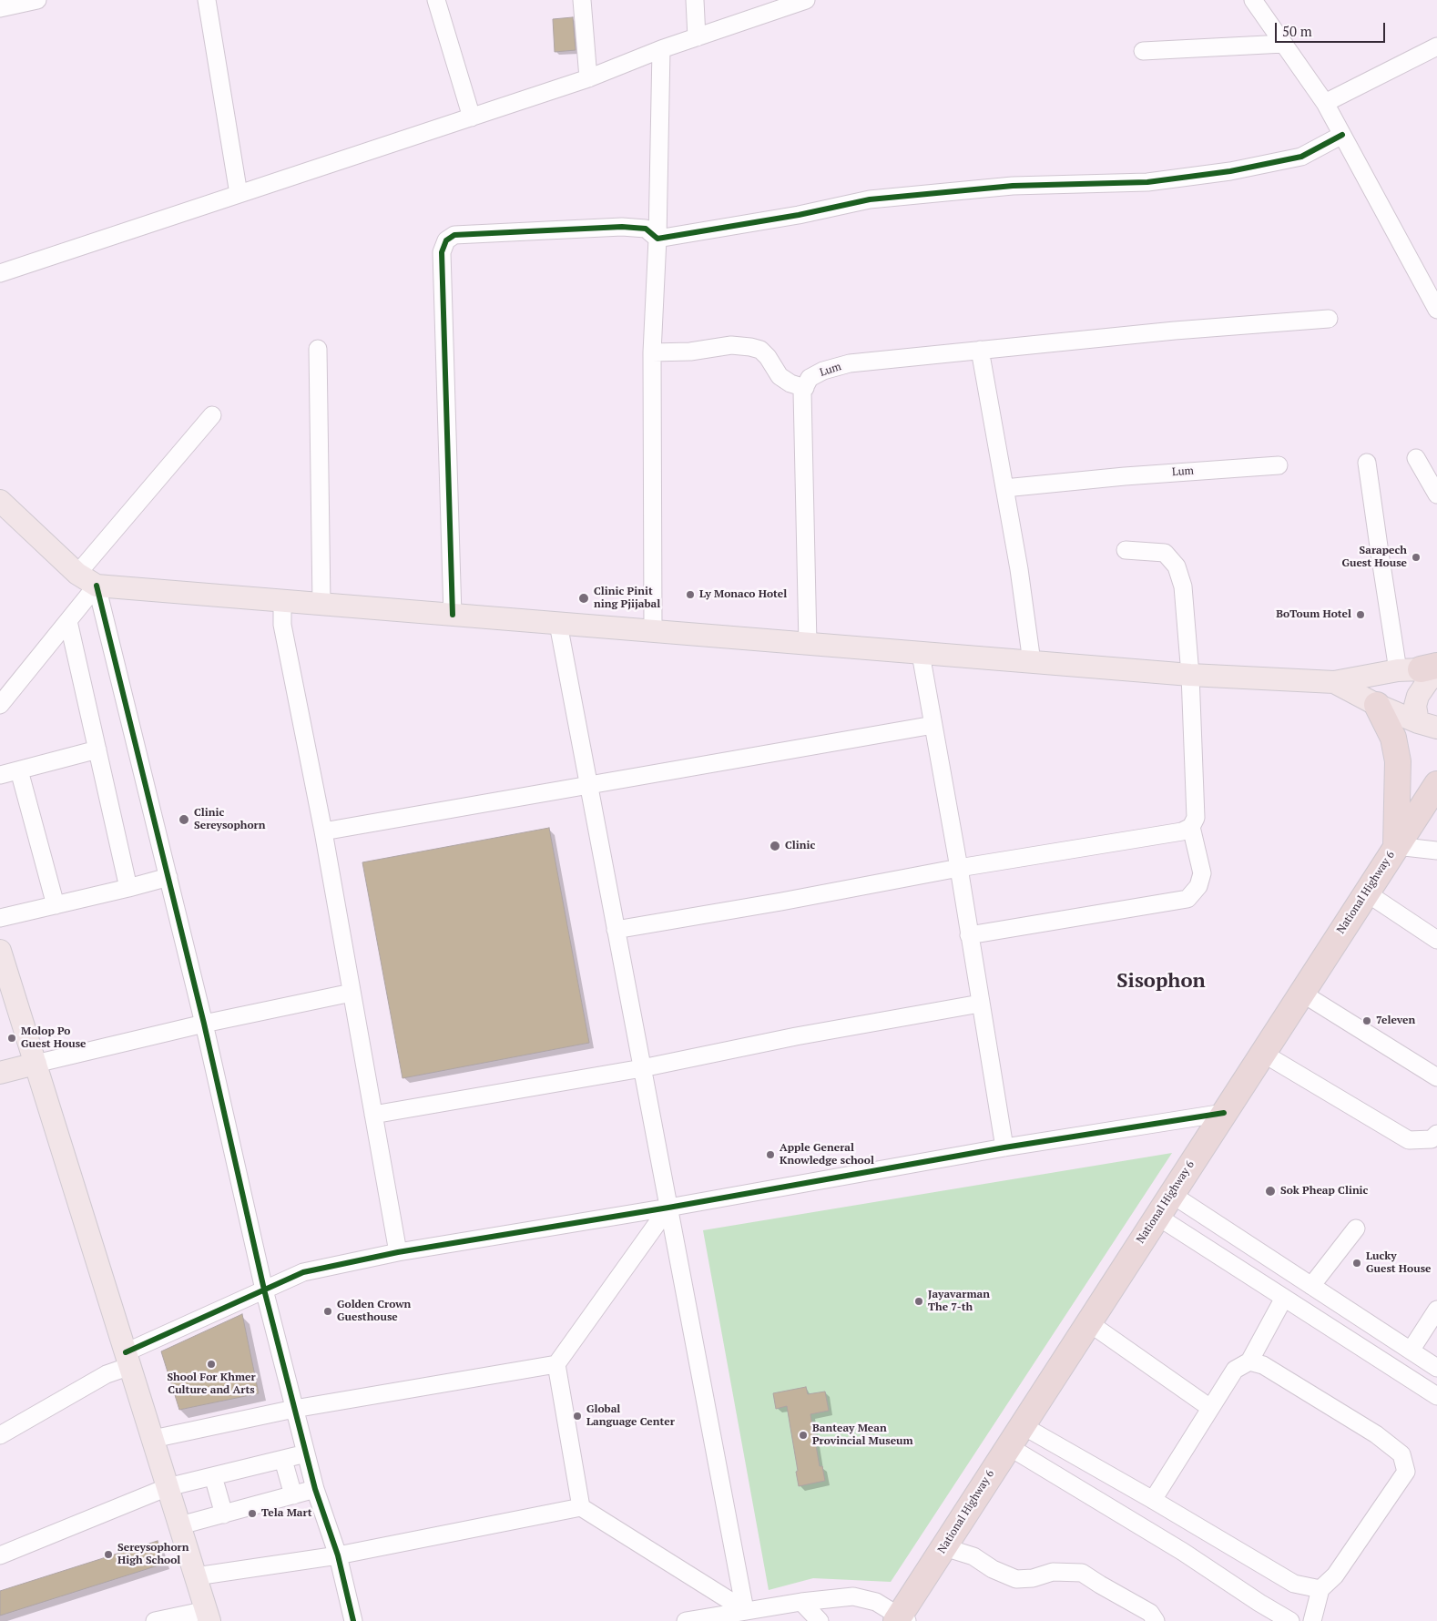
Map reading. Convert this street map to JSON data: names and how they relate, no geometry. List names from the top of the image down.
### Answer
{
  "streets": {
    "highway": ["National Highway 6"],
    "street": ["Lum"]
  },
  "districts": ["Sisophon"],
  "places": [
    "Sarapech Guest House",
    "Ly Monaco Hotel",
    "Clinic Pinit ning Pjijabal",
    "BoToum Hotel",
    "Clinic Sereysophorn",
    "Clinic",
    "7eleven",
    "Molop Po Guest House",
    "Apple General Knowledge school",
    "Sok Pheap Clinic",
    "Lucky Guest House",
    "Jayavarman The 7-th",
    "Golden Crown Guesthouse",
    "Shool For Khmer Culture and Arts",
    "Global Language Center",
    "Banteay Mean Provincial Museum",
    "Tela Mart",
    "Sereysophorn High School"
  ],
  "scale_bar": "50 m"
}
